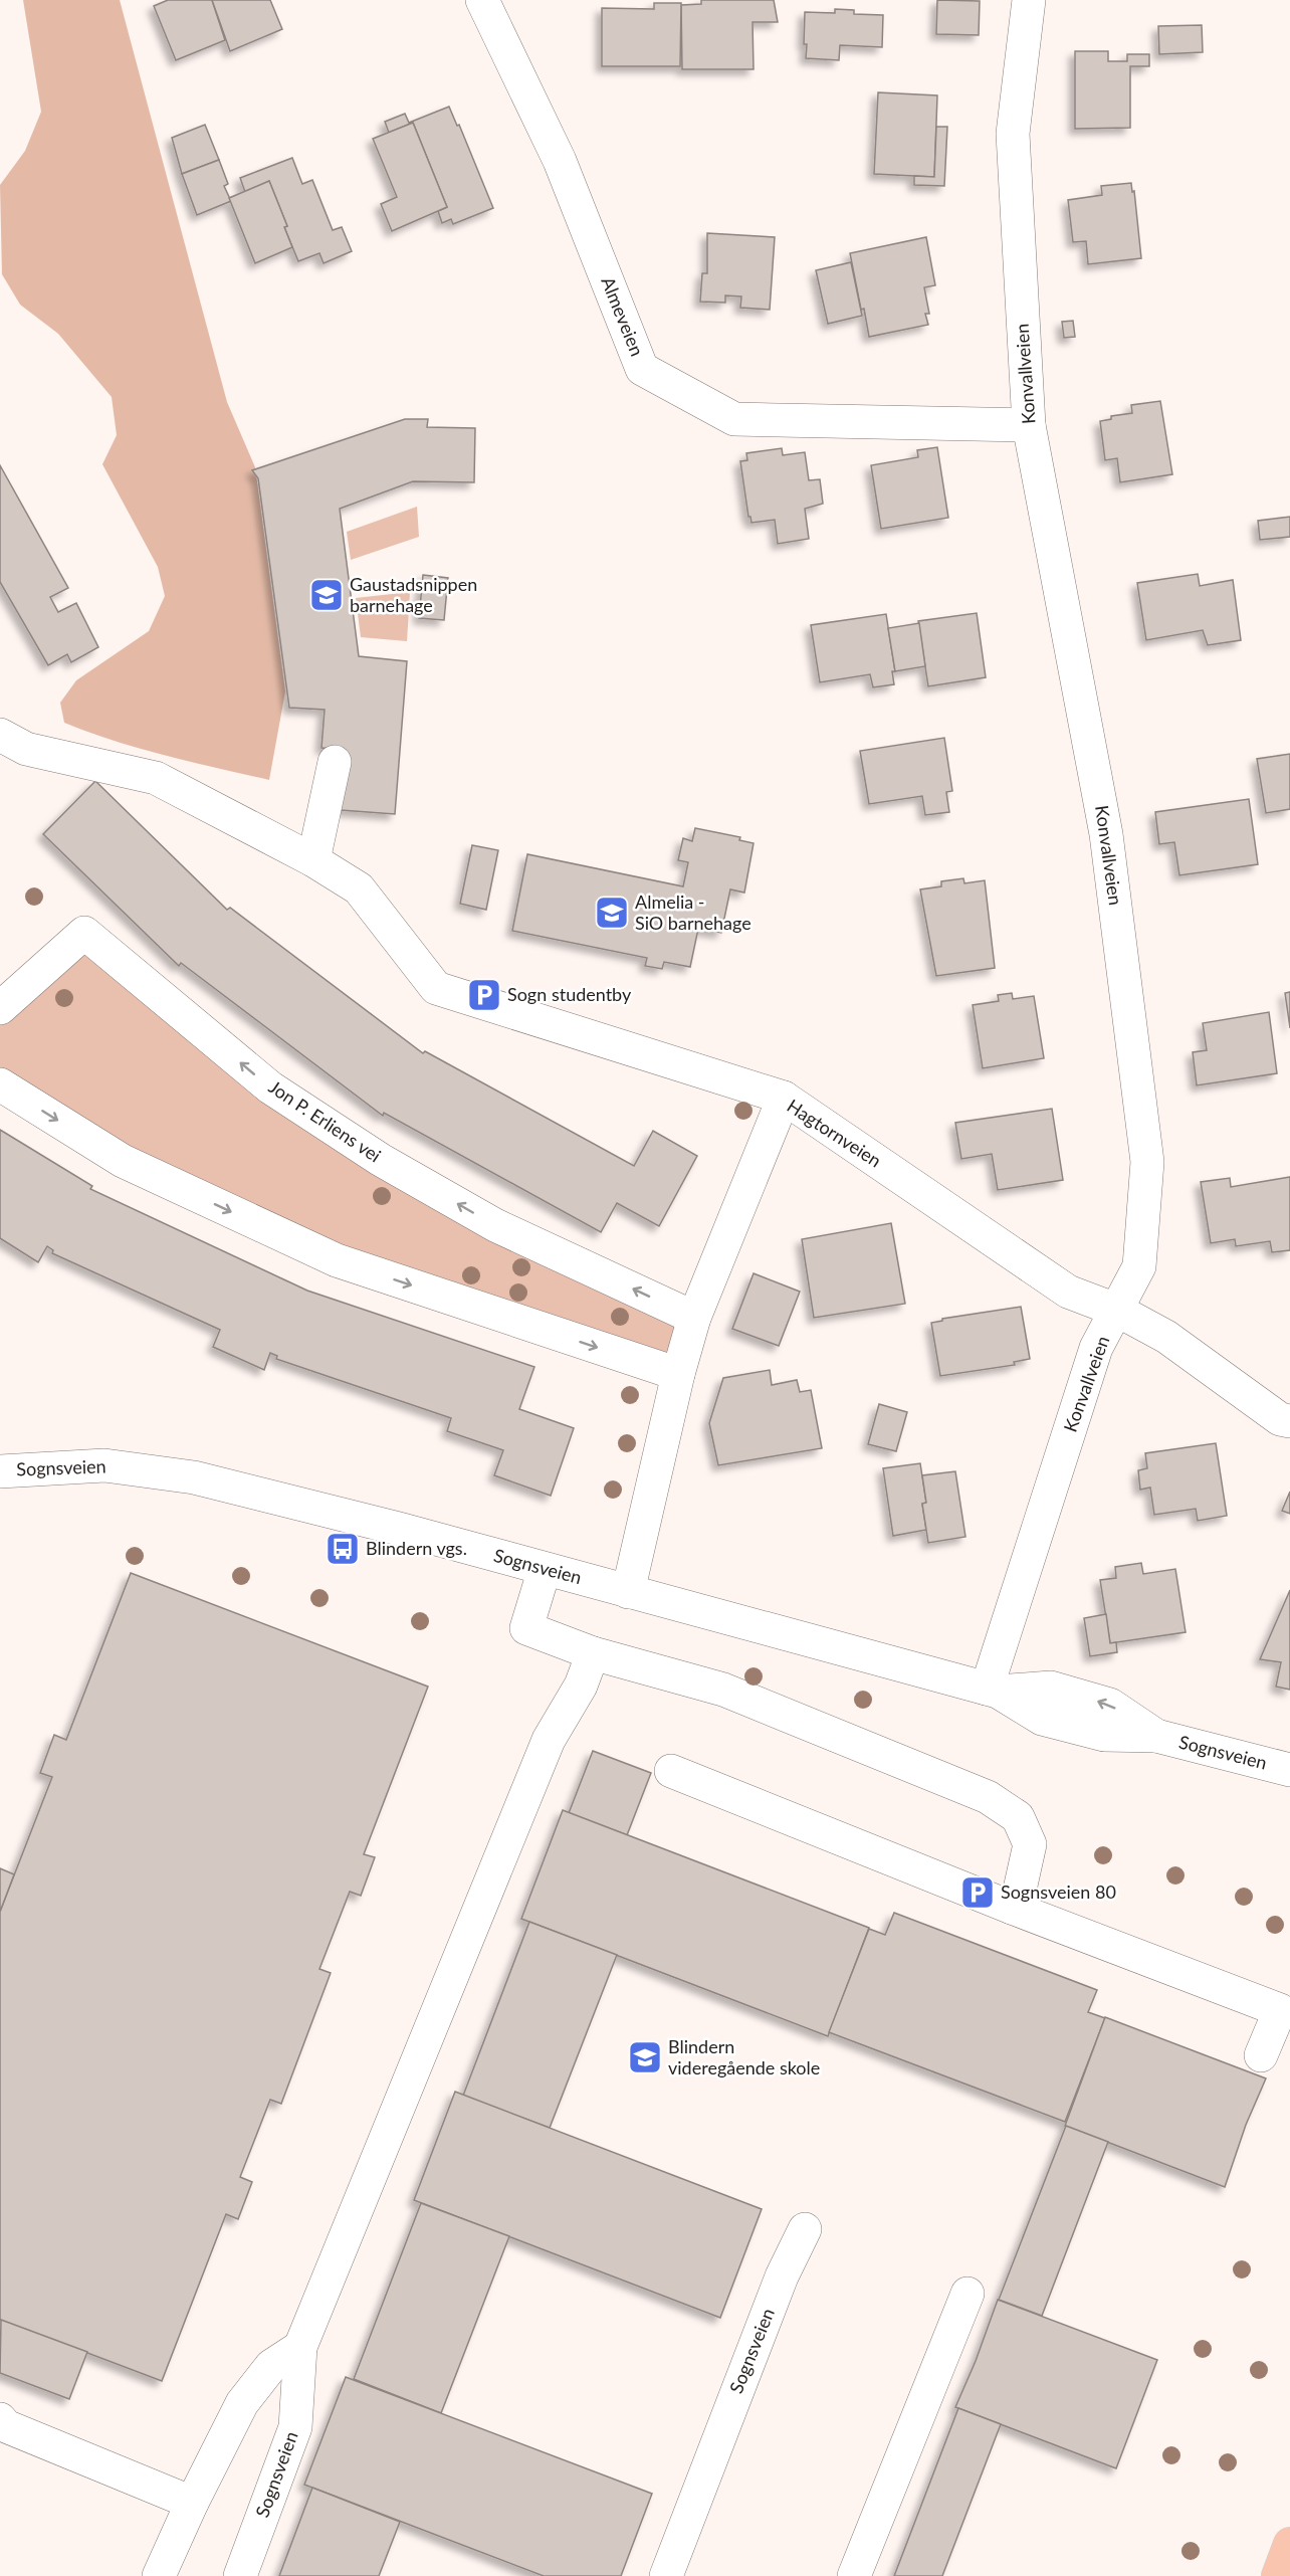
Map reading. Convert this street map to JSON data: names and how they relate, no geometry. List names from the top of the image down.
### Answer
{
  "streets": {
    "street": [
      "Almeveien",
      "Konvallveien",
      "Jon P. Erliens vei",
      "Hagtornveien",
      "Sognsveien"
    ]
  },
  "crossings": [
    ["Almeveien", "Konvallveien"],
    ["Konvallveien", "Hagtornveien"],
    ["Konvallveien", "Sognsveien"],
    ["Jon P. Erliens vei", "Hagtornveien"],
    ["Hagtornveien", "Sognsveien"]
  ],
  "places": {
    "school or university": ["Gaustadsnippen barnehage", "Almelia - SiO barnehage", "Blindern videregående skole"],
    "parking": ["Sogn studentby", "Sognsveien 80"],
    "bus stop": ["Blindern vgs."]
  }
}
